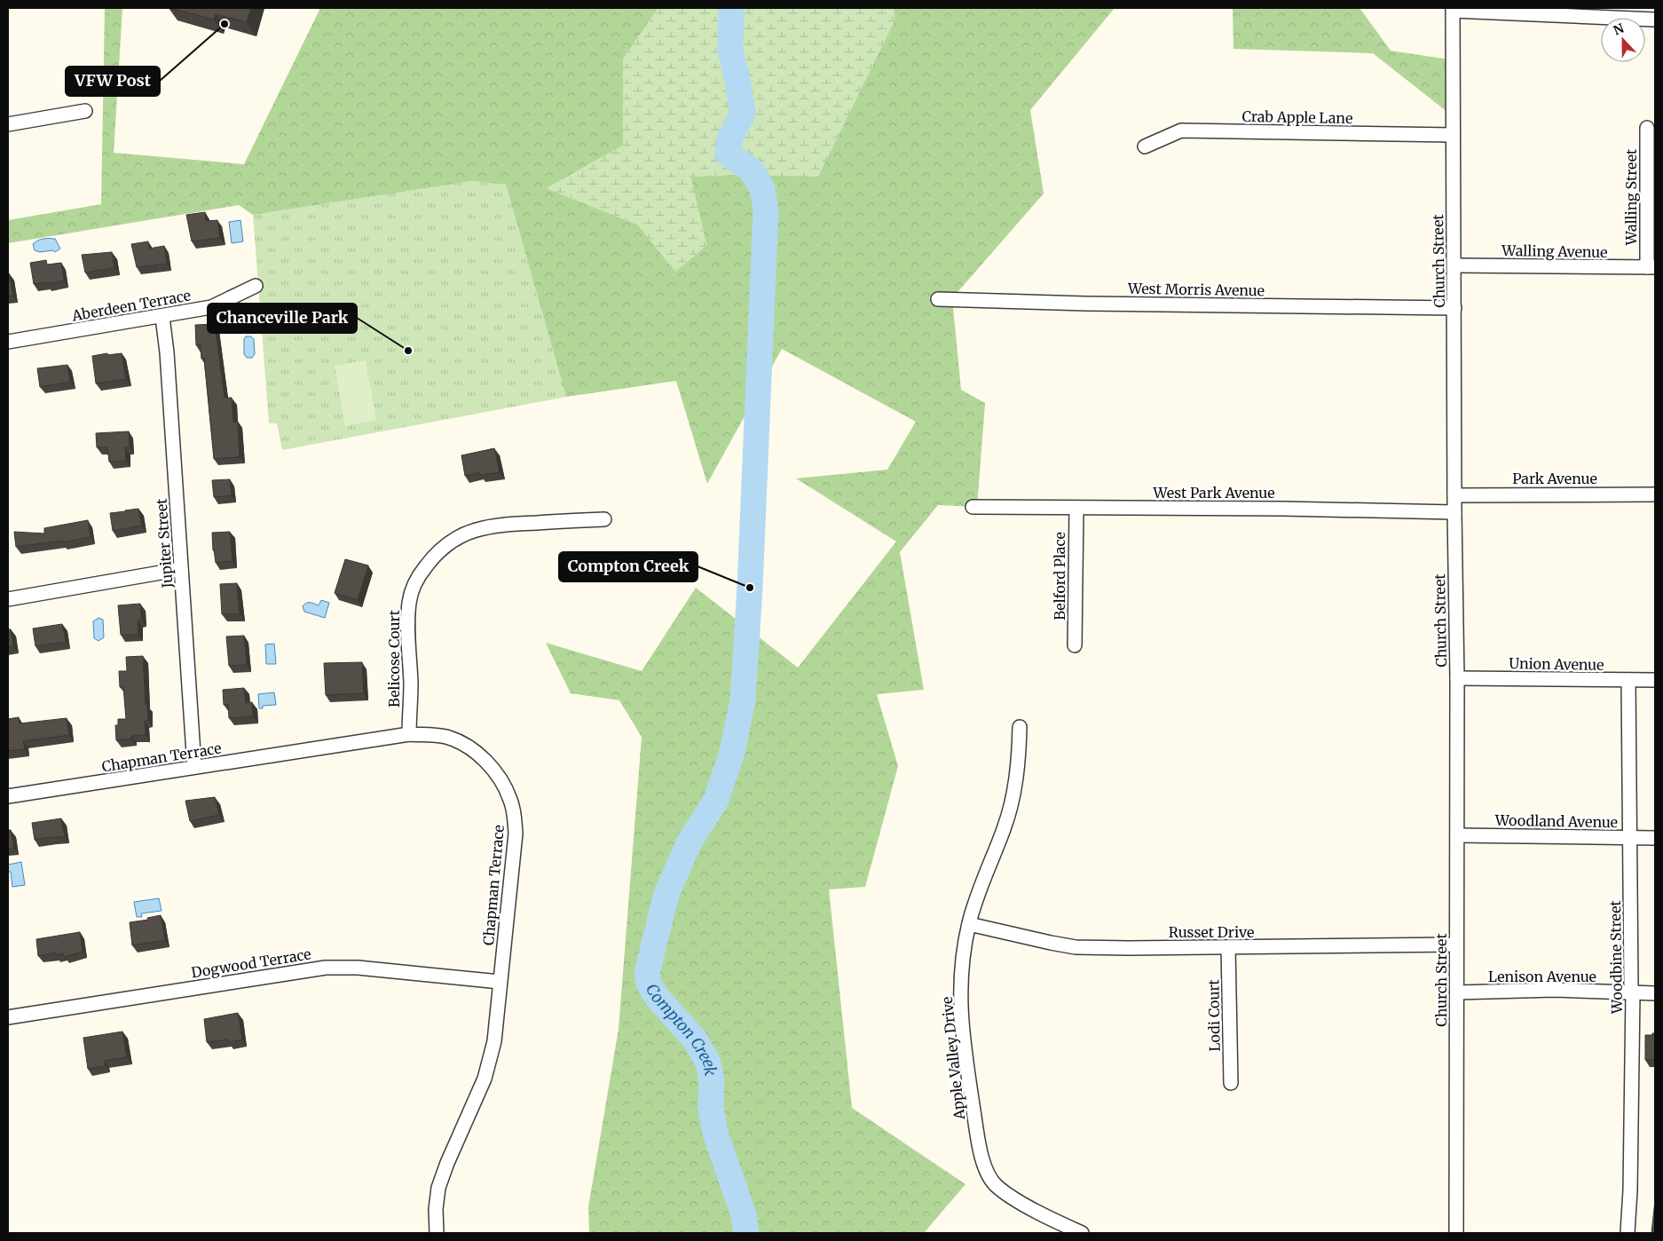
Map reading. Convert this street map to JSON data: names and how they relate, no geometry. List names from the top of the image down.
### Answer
{
  "streets": {
    "street": [
      "Crab Apple Lane",
      "Walling Street",
      "Walling Avenue",
      "Church Street",
      "West Morris Avenue",
      "Aberdeen Terrace",
      "Park Avenue",
      "West Park Avenue",
      "Jupiter Street",
      "Belford Place",
      "Belicose Court",
      "Union Avenue",
      "Chapman Terrace",
      "Woodland Avenue",
      "Russet Drive",
      "Woodbine Street",
      "Dogwood Terrace",
      "Lenison Avenue",
      "Lodi Court",
      "Apple Valley Drive"
    ]
  },
  "crossings": [
    ["Crab Apple Lane", "Church Street"],
    ["Walling Street", "Walling Avenue"],
    ["Walling Avenue", "Church Street"],
    ["Church Street", "West Morris Avenue"],
    ["Church Street", "Park Avenue"],
    ["Church Street", "West Park Avenue"],
    ["Church Street", "Union Avenue"],
    ["Church Street", "Woodland Avenue"],
    ["Church Street", "Russet Drive"],
    ["Church Street", "Lenison Avenue"],
    ["Aberdeen Terrace", "Jupiter Street"],
    ["West Park Avenue", "Belford Place"],
    ["Jupiter Street", "Chapman Terrace"],
    ["Belicose Court", "Chapman Terrace"],
    ["Union Avenue", "Woodbine Street"],
    ["Chapman Terrace", "Dogwood Terrace"],
    ["Woodland Avenue", "Woodbine Street"],
    ["Russet Drive", "Lodi Court"],
    ["Russet Drive", "Apple Valley Drive"],
    ["Woodbine Street", "Lenison Avenue"]
  ],
  "water": ["Compton Creek"],
  "places": ["VFW Post", "Chanceville Park", "Compton Creek"],
  "north": "top"
}
